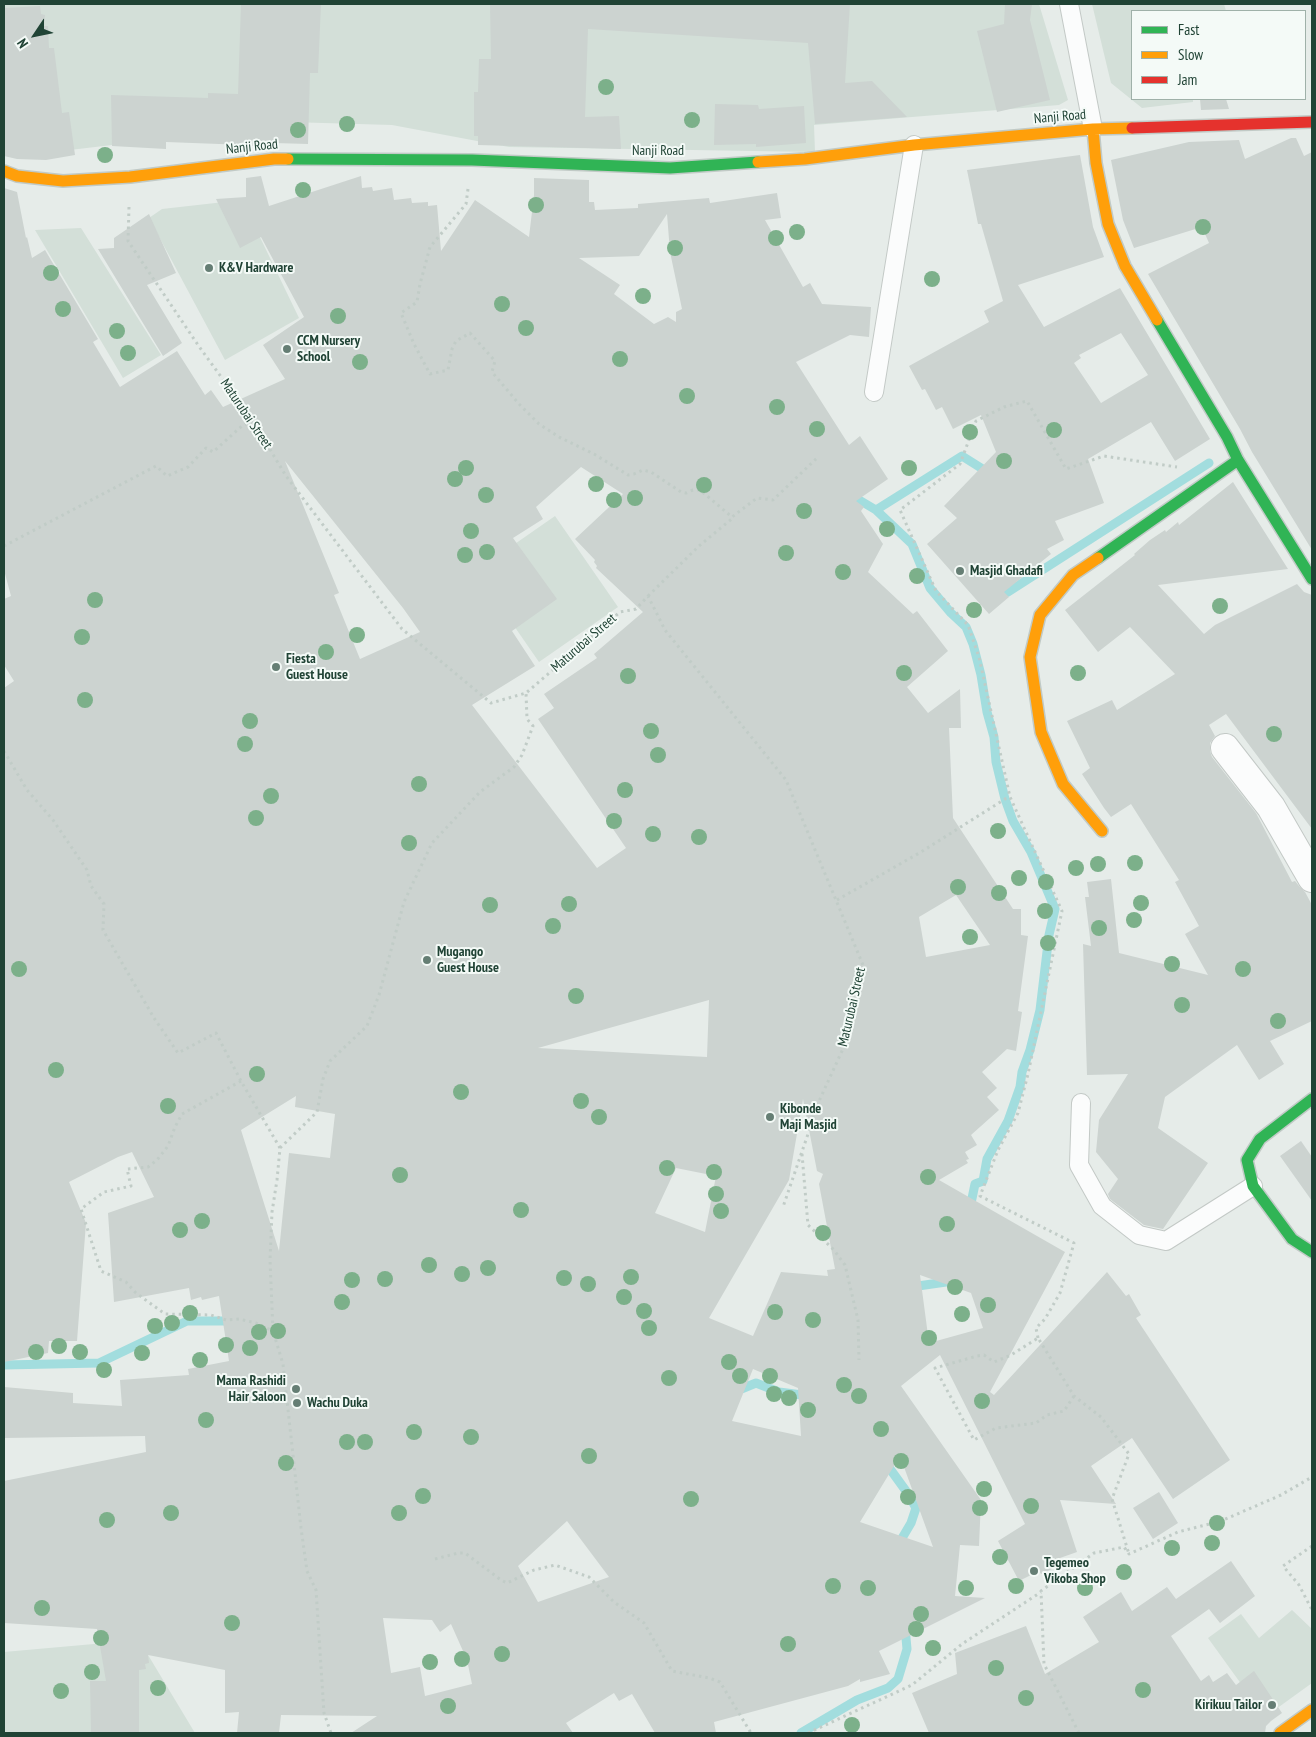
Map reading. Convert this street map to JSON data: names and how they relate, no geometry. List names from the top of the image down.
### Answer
{
  "streets": {
    "street": ["Nanji Road"],
    "path": ["Maturubai Street"]
  },
  "crossings": [
    ["Nanji Road", "Maturubai Street"]
  ],
  "places": [
    "K&V Hardware",
    "CCM Nursery School",
    "Masjid Ghadafi",
    "Fiesta Guest House",
    "Mugango Guest House",
    "Kibonde Maji Masjid",
    "Mama Rashidi Hair Saloon",
    "Wachu Duka",
    "Tegemeo Vikoba Shop",
    "Kirikuu Tailor"
  ],
  "legend": ["Fast", "Slow", "Jam"],
  "north": "bottom left"
}
